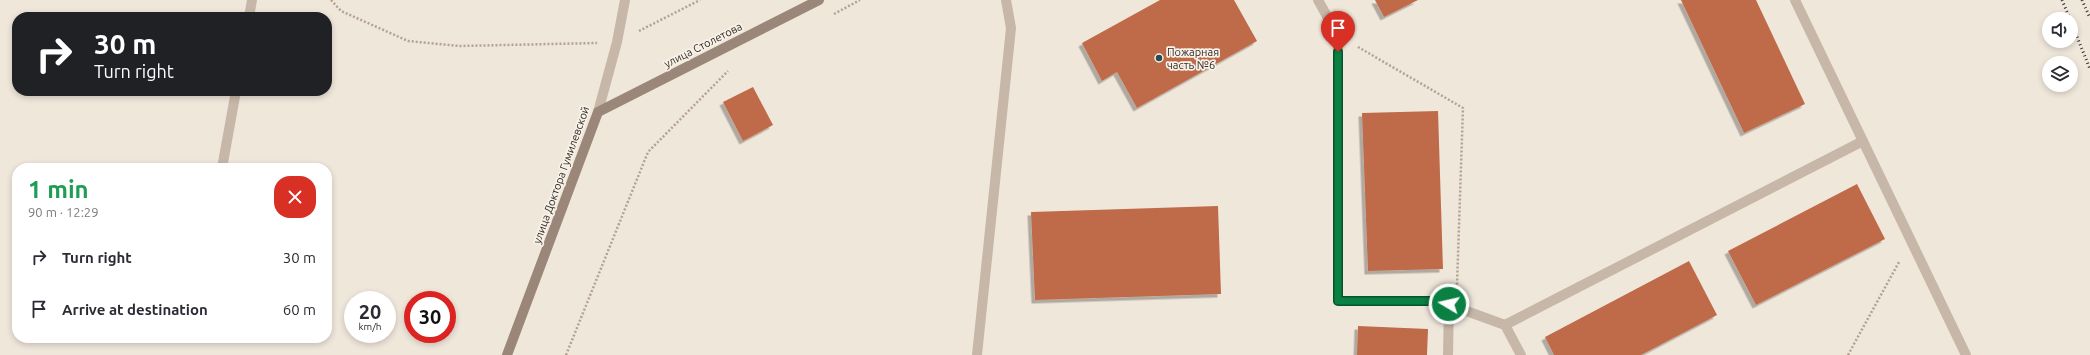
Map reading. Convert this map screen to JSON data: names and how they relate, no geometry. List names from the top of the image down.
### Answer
{
  "streets": {
    "main road": ["улица Столетова", "улица Доктора Гумилевской"]
  },
  "crossings": [
    ["улица Столетова", "улица Доктора Гумилевской"]
  ],
  "places": ["Пожарная часть №6"],
  "page": {
    "turn": ["30 m", "Turn right"],
    "heading": ["1 min", "90 m · 12:29"],
    "list": [
      {
        "name": "Turn right",
        "value": "30 m"
      },
      {
        "name": "Arrive at destination",
        "value": "60 m"
      }
    ],
    "speed": "20 km/h",
    "limit": "30"
  }
}
